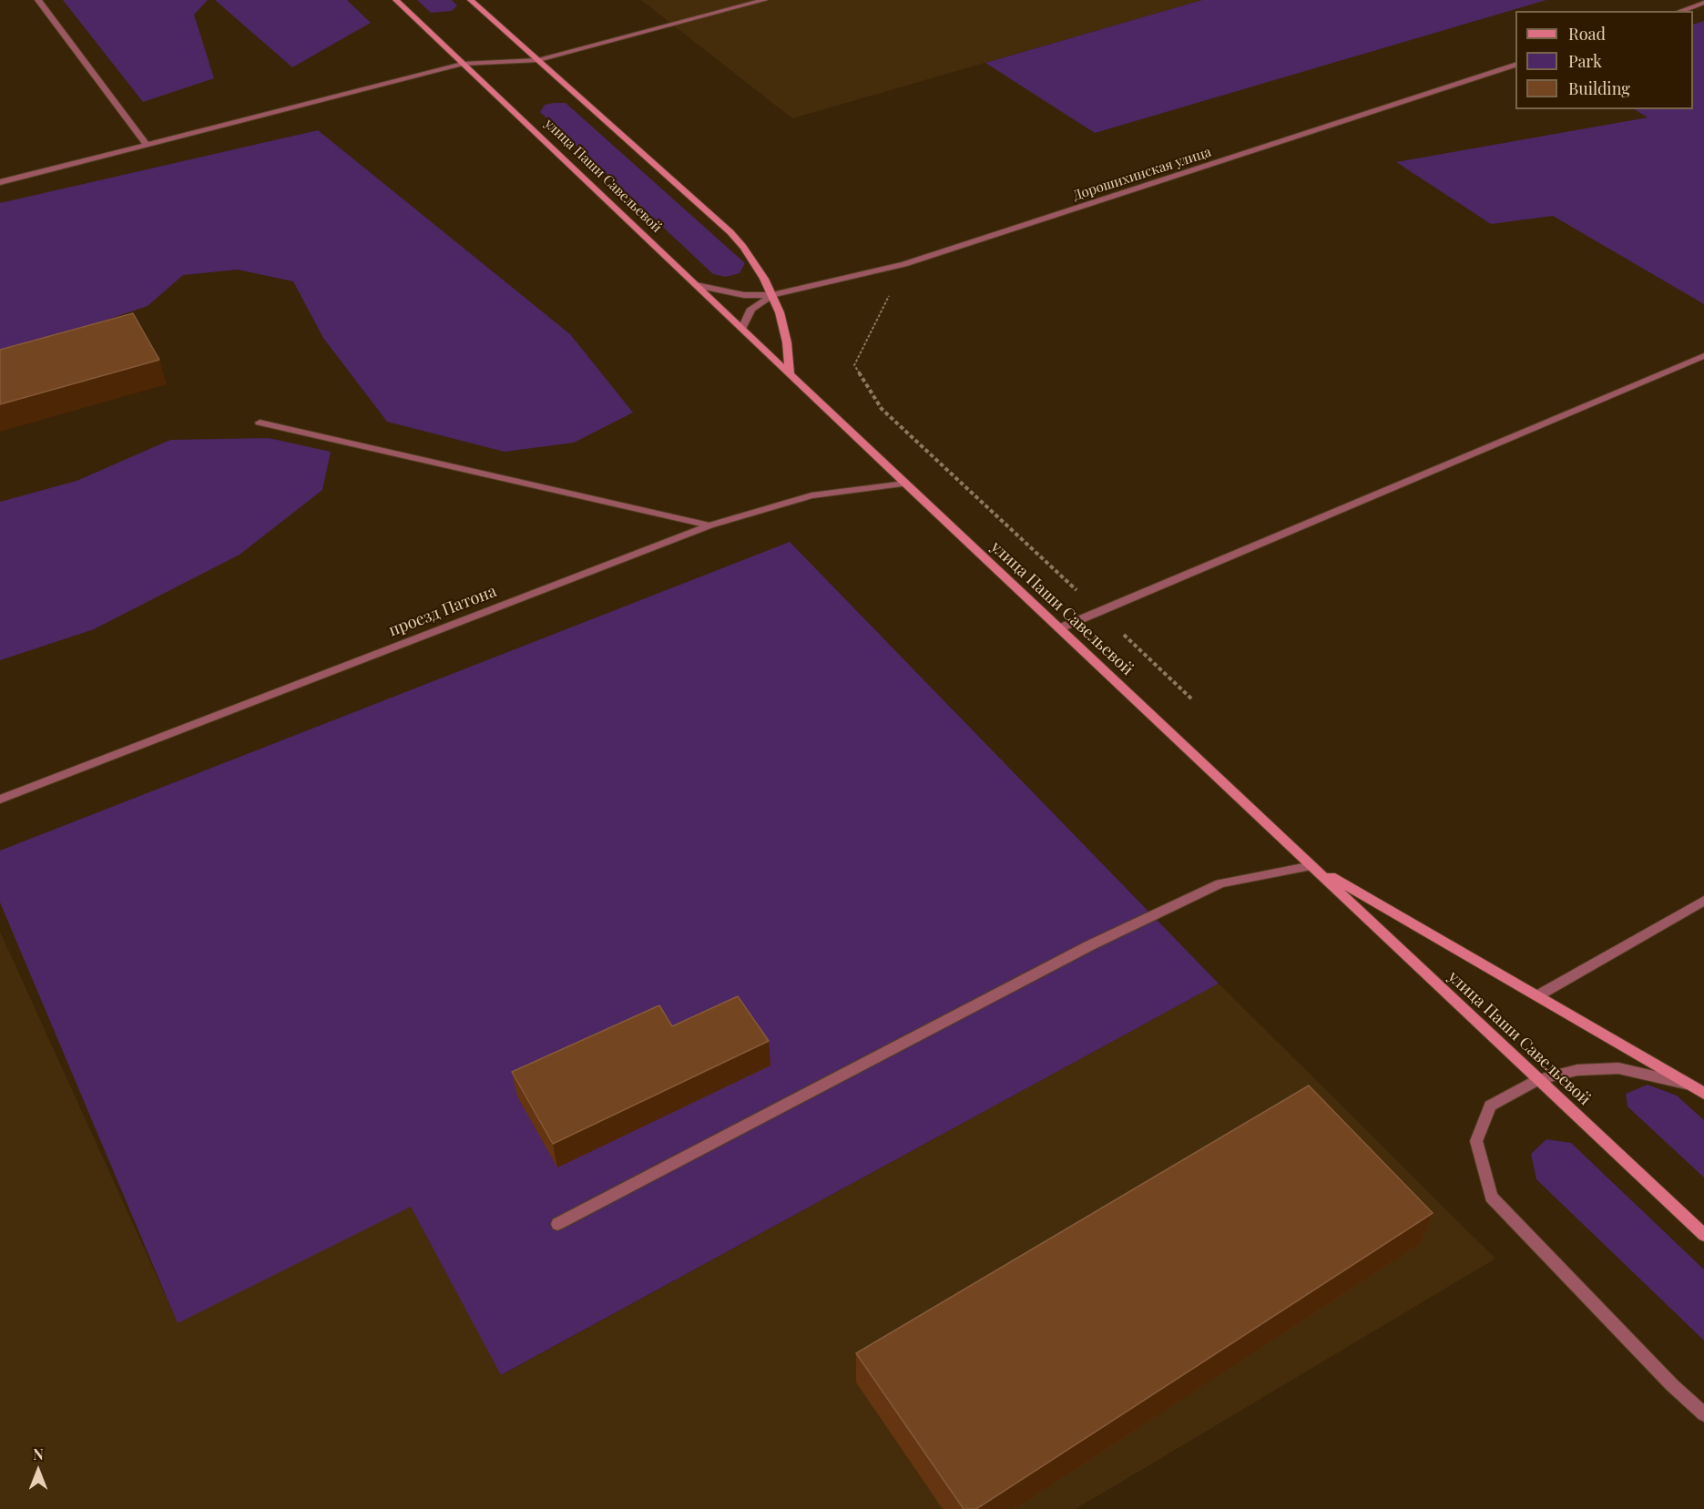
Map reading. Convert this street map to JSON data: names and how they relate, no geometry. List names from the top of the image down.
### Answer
{
  "streets": {
    "street": ["Дорошихинская улица", "улица Паши Савельевой", "проезд Патона"]
  },
  "crossings": [
    ["улица Паши Савельевой", "проезд Патона"]
  ],
  "legend": ["Road", "Park", "Building"],
  "north": "top"
}
